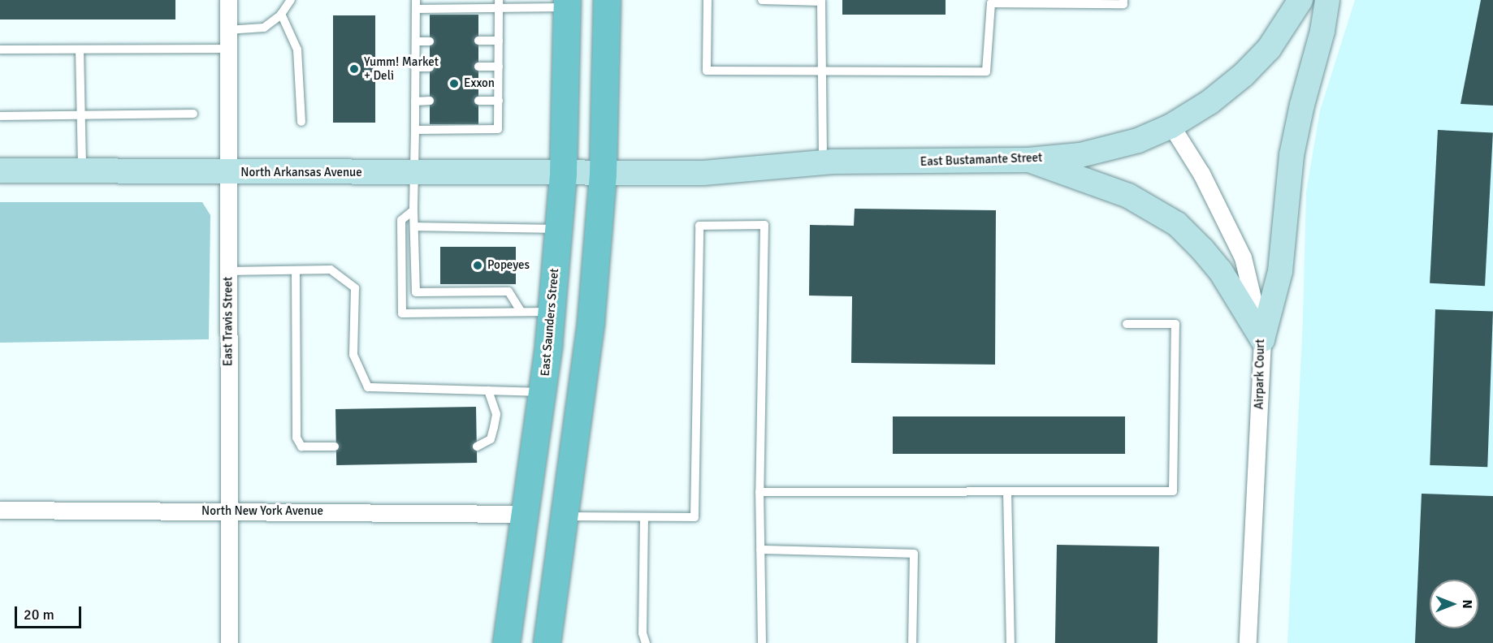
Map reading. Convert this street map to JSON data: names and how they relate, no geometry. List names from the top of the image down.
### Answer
{
  "streets": {
    "main road": ["East Bustamante Street", "North Arkansas Avenue", "East Saunders Street"],
    "street": ["East Travis Street", "Airpark Court", "North New York Avenue"]
  },
  "crossings": [
    ["East Bustamante Street", "North Arkansas Avenue"],
    ["East Bustamante Street", "Airpark Court"],
    ["North Arkansas Avenue", "East Travis Street"],
    ["North Arkansas Avenue", "East Saunders Street"],
    ["East Travis Street", "North New York Avenue"],
    ["East Saunders Street", "North New York Avenue"]
  ],
  "places": ["Yumm! Market + Deli", "Exxon", "Popeyes"],
  "scale_bar": "20 m",
  "north": "right"
}
